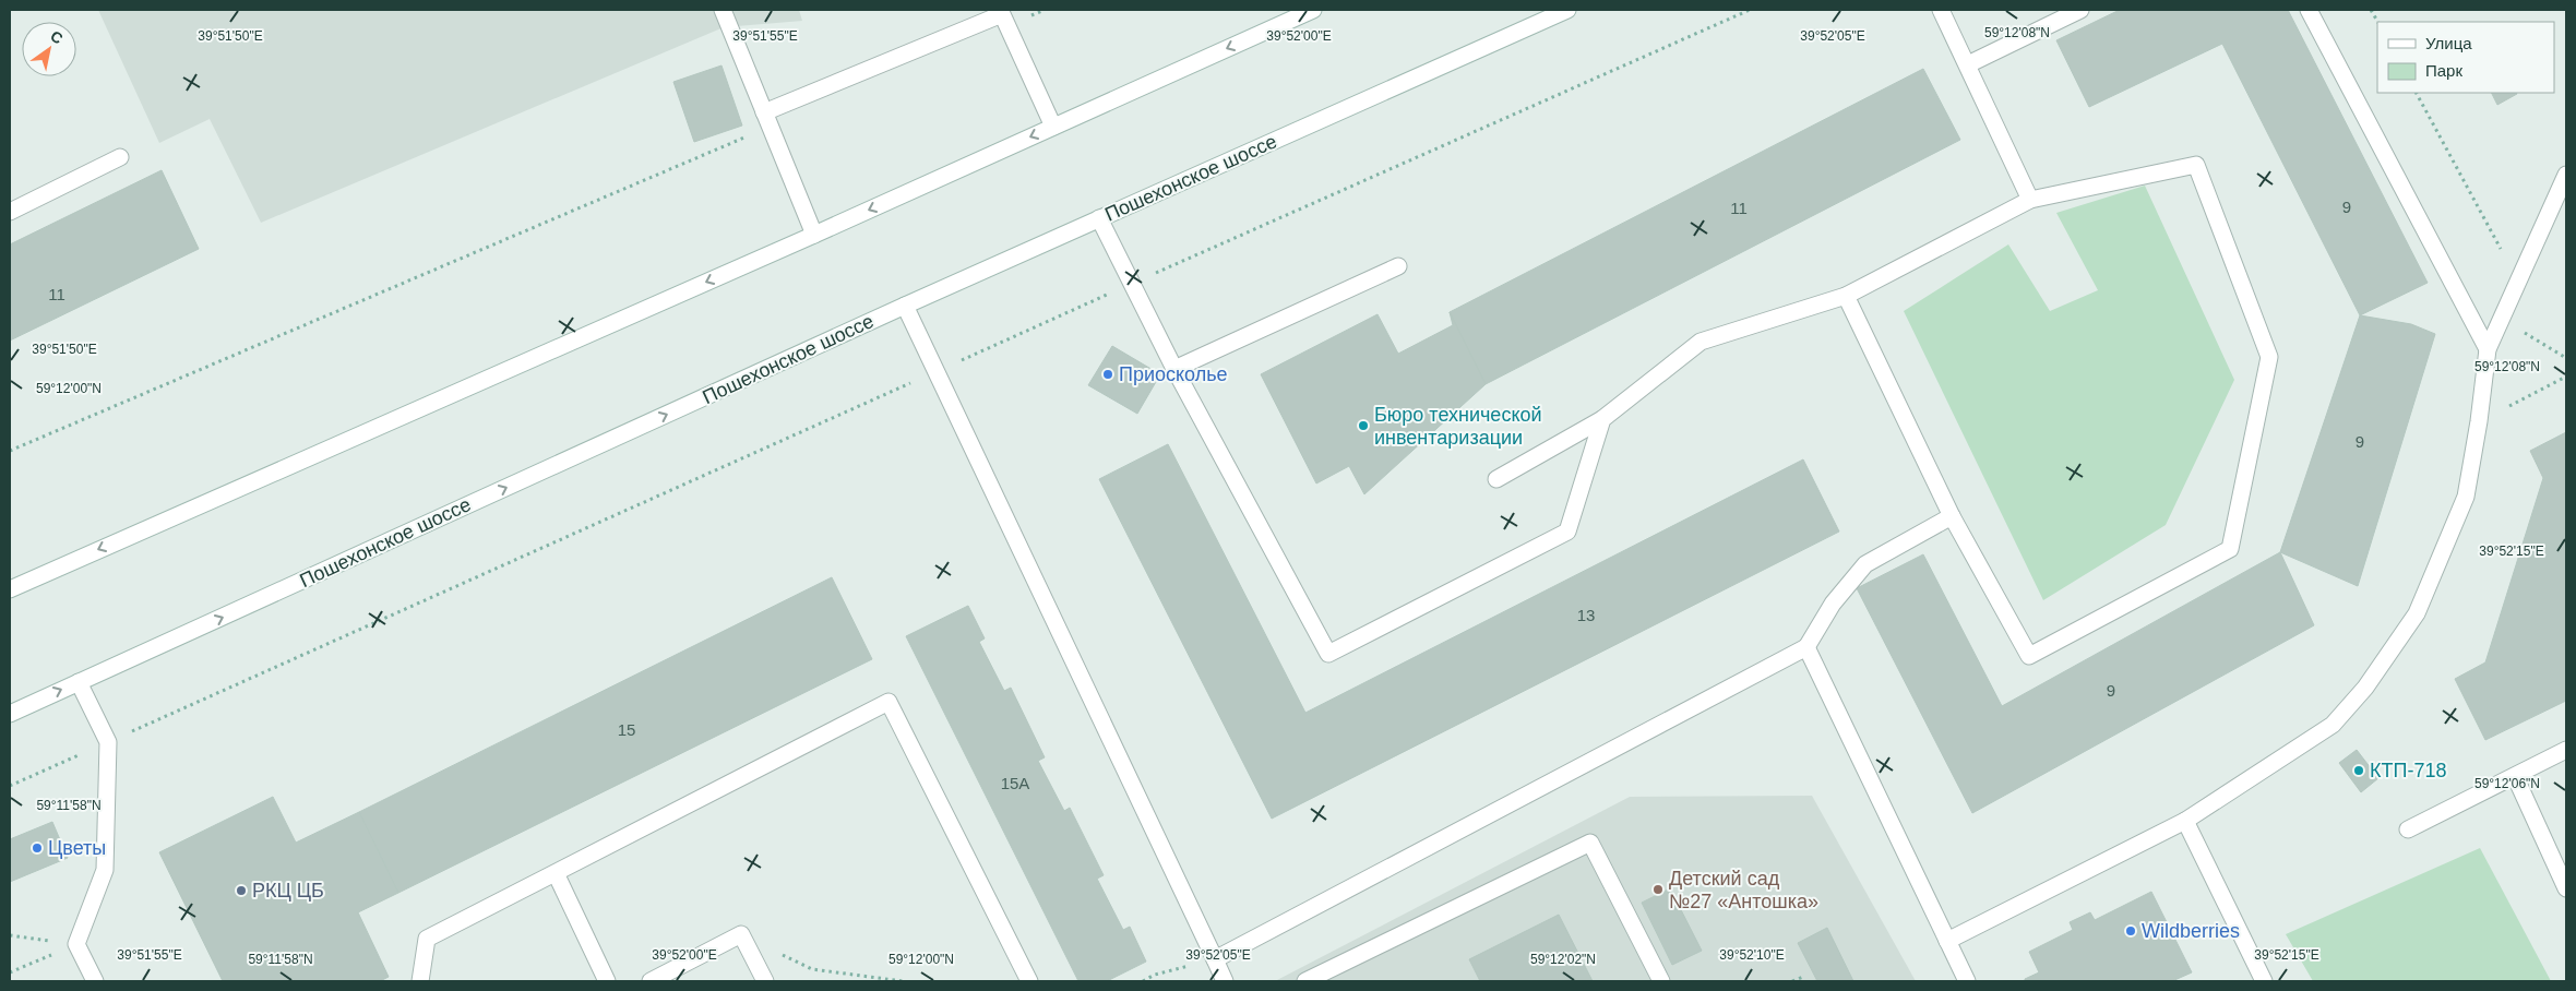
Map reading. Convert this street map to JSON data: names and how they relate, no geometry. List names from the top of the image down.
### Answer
{
  "streets": {
    "main road": ["Пошехонское шоссе"]
  },
  "places": [
    "Приосколье",
    "Бюро технической инвентаризации",
    "КТП-718",
    "Цветы",
    "Детский сад №27 «Антошка»",
    "РКЦ ЦБ",
    "Wildberries"
  ],
  "house_numbers": [
    "9",
    "11",
    "11",
    "9",
    "13",
    "9",
    "15",
    "15А"
  ],
  "legend": ["Улица", "Парк"],
  "north": "top right",
  "coordinates": [
    "59°12'08\"N",
    "39°51'50\"E",
    "39°51'55\"E",
    "39°52'00\"E",
    "39°52'05\"E",
    "59°12'00\"N",
    "39°52'15\"E",
    "59°12'06\"N",
    "59°11'58\"N",
    "39°52'10\"E",
    "59°12'02\"N"
  ]
}
